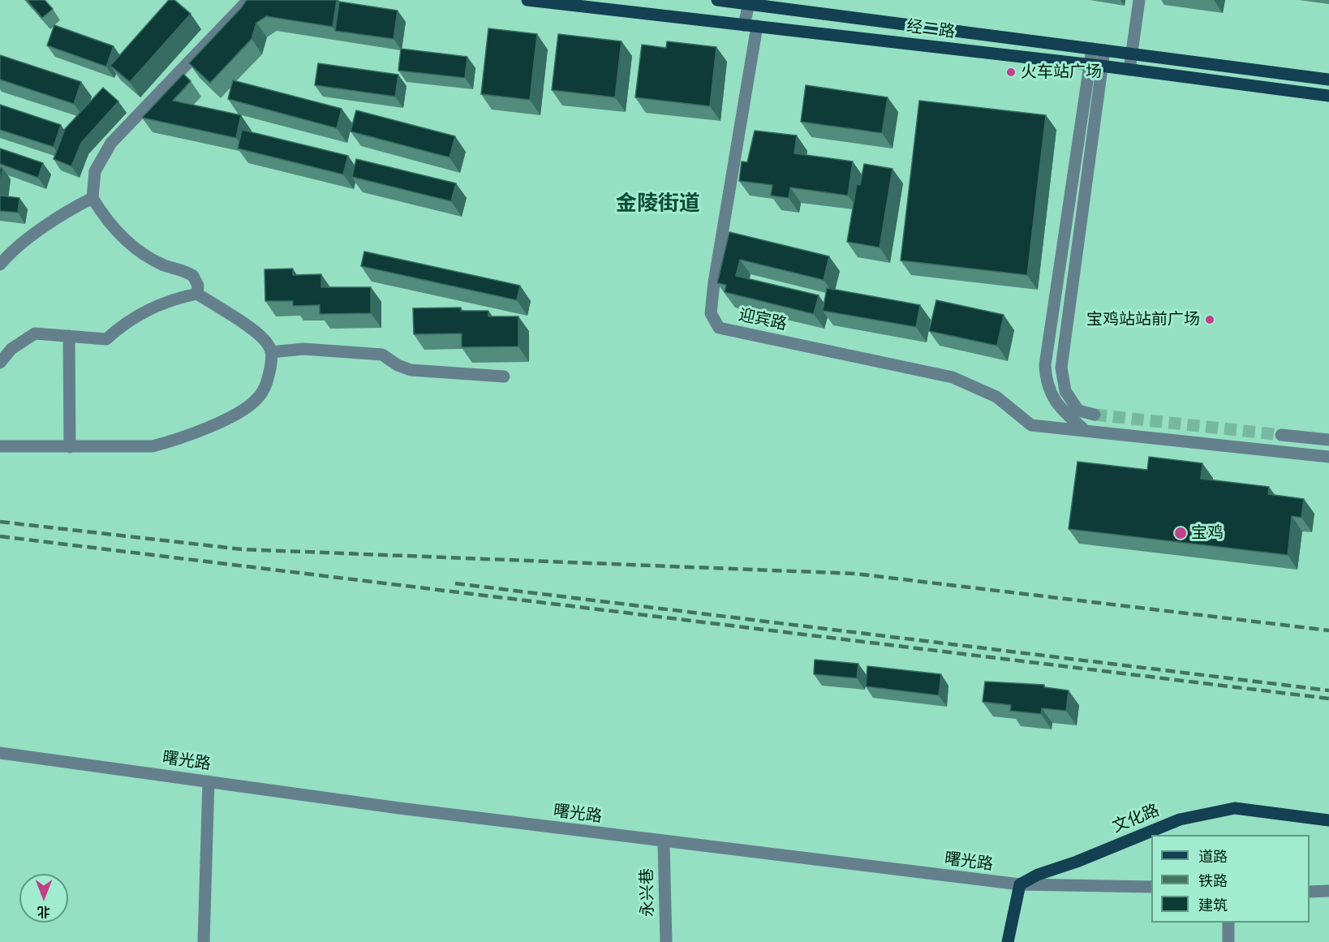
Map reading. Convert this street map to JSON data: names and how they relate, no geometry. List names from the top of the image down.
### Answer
{
  "streets": {
    "main road": ["经二路", "文化路"],
    "street": ["迎宾路", "曙光路", "永兴巷"]
  },
  "crossings": [
    ["经二路", "迎宾路"],
    ["曙光路", "文化路"],
    ["曙光路", "永兴巷"]
  ],
  "districts": ["金陵街道"],
  "places": ["火车站广场", "宝鸡站站前广场", "宝鸡"],
  "legend": ["道路", "铁路", "建筑"],
  "north": "bottom"
}
